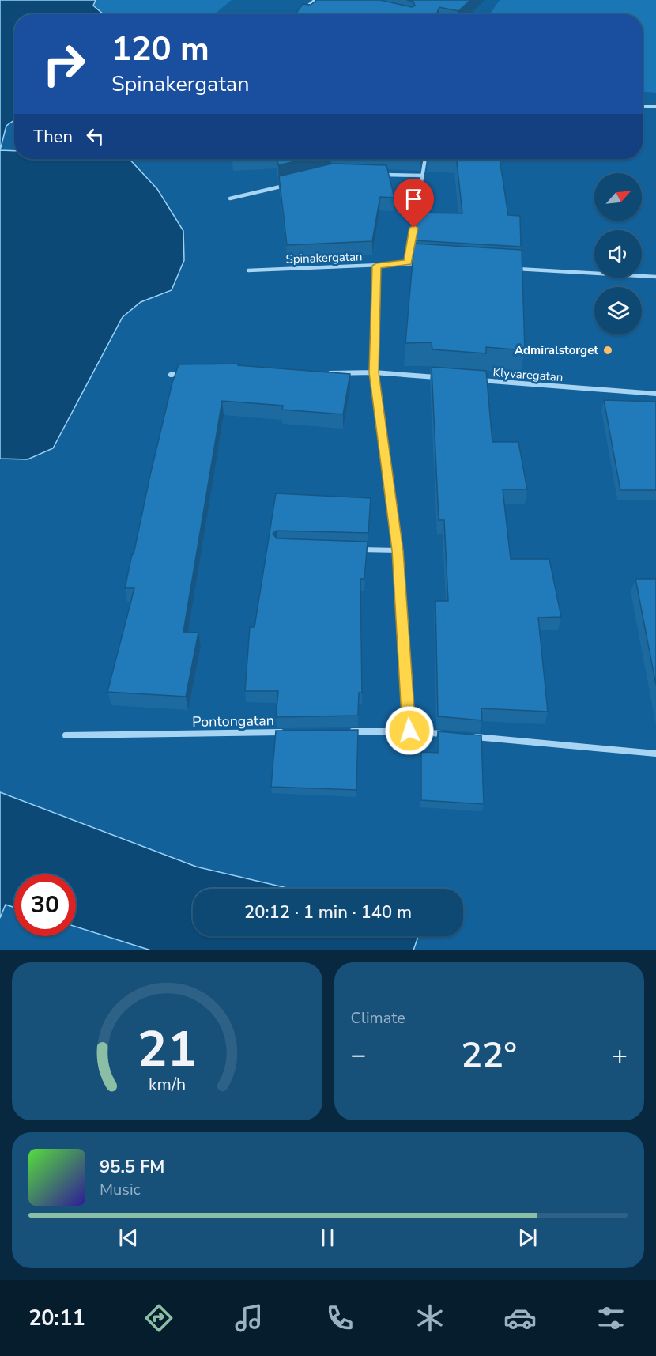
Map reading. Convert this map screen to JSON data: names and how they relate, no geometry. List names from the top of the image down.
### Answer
{
  "streets": {
    "street": ["Spinakergatan", "Klyvaregatan", "Pontongatan"]
  },
  "places": ["Admiralstorget"],
  "north": "top right",
  "page": {
    "turn": ["120 m", "Spinakergatan"],
    "then": "Then",
    "limit": "30",
    "trip": "20:12 · 1 min · 140 m",
    "tile": "Climate",
    "heat": ["−", "22°", "+"],
    "song": ["95.5 FM", "Music"],
    "tabs": "20:11",
    "gauge": ["21", "km/h"]
  }
}
